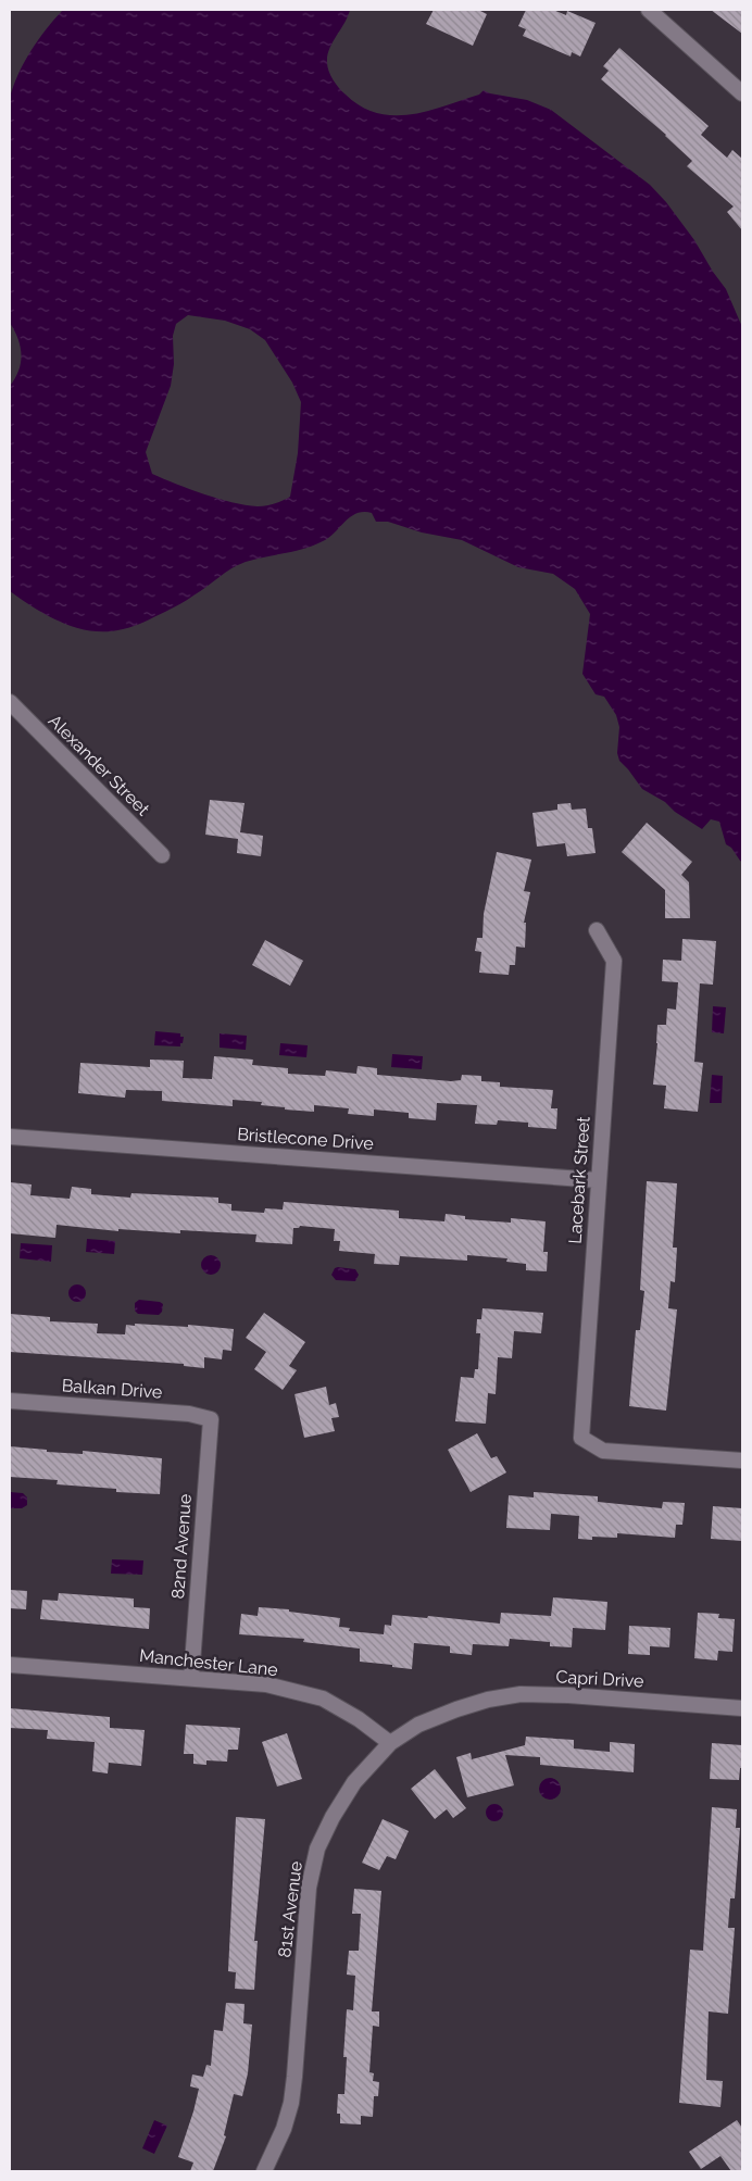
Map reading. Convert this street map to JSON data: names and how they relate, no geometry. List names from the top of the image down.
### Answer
{
  "streets": {
    "street": [
      "Alexander Street",
      "Bristlecone Drive",
      "Lacebark Street",
      "Balkan Drive",
      "82nd Avenue",
      "Manchester Lane",
      "Capri Drive",
      "81st Avenue"
    ]
  },
  "crossings": [
    ["Bristlecone Drive", "Lacebark Street"],
    ["Balkan Drive", "82nd Avenue"],
    ["82nd Avenue", "Manchester Lane"],
    ["Manchester Lane", "81st Avenue"],
    ["Capri Drive", "81st Avenue"]
  ]
}
